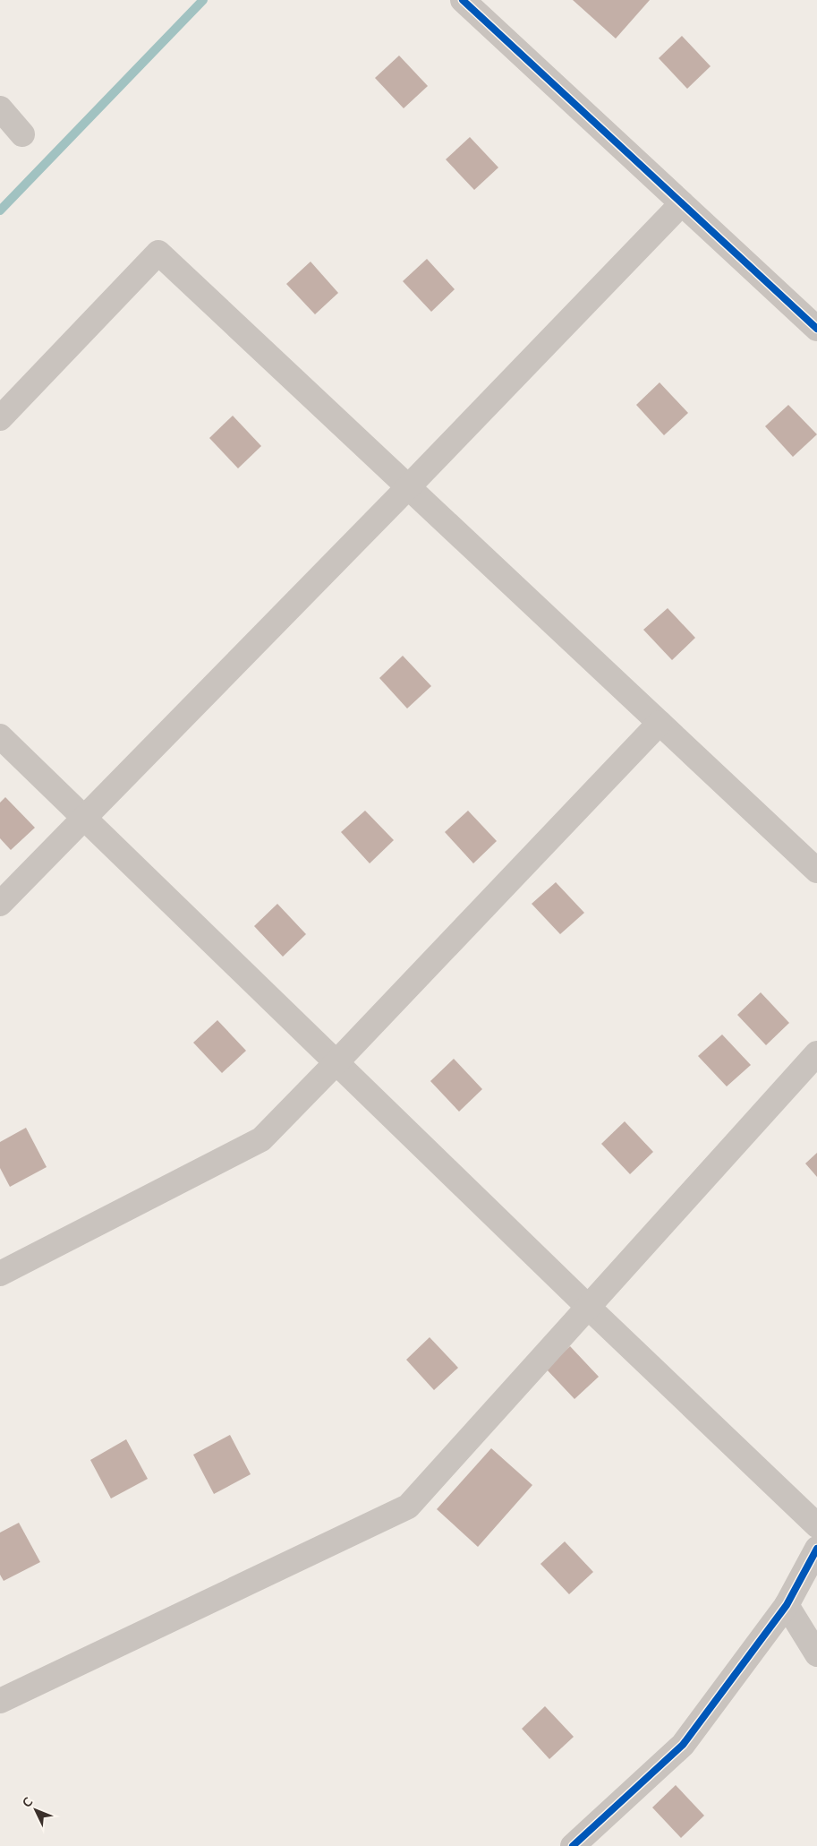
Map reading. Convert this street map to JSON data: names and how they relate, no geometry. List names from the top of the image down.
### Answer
{
  "north": "top left"
}
